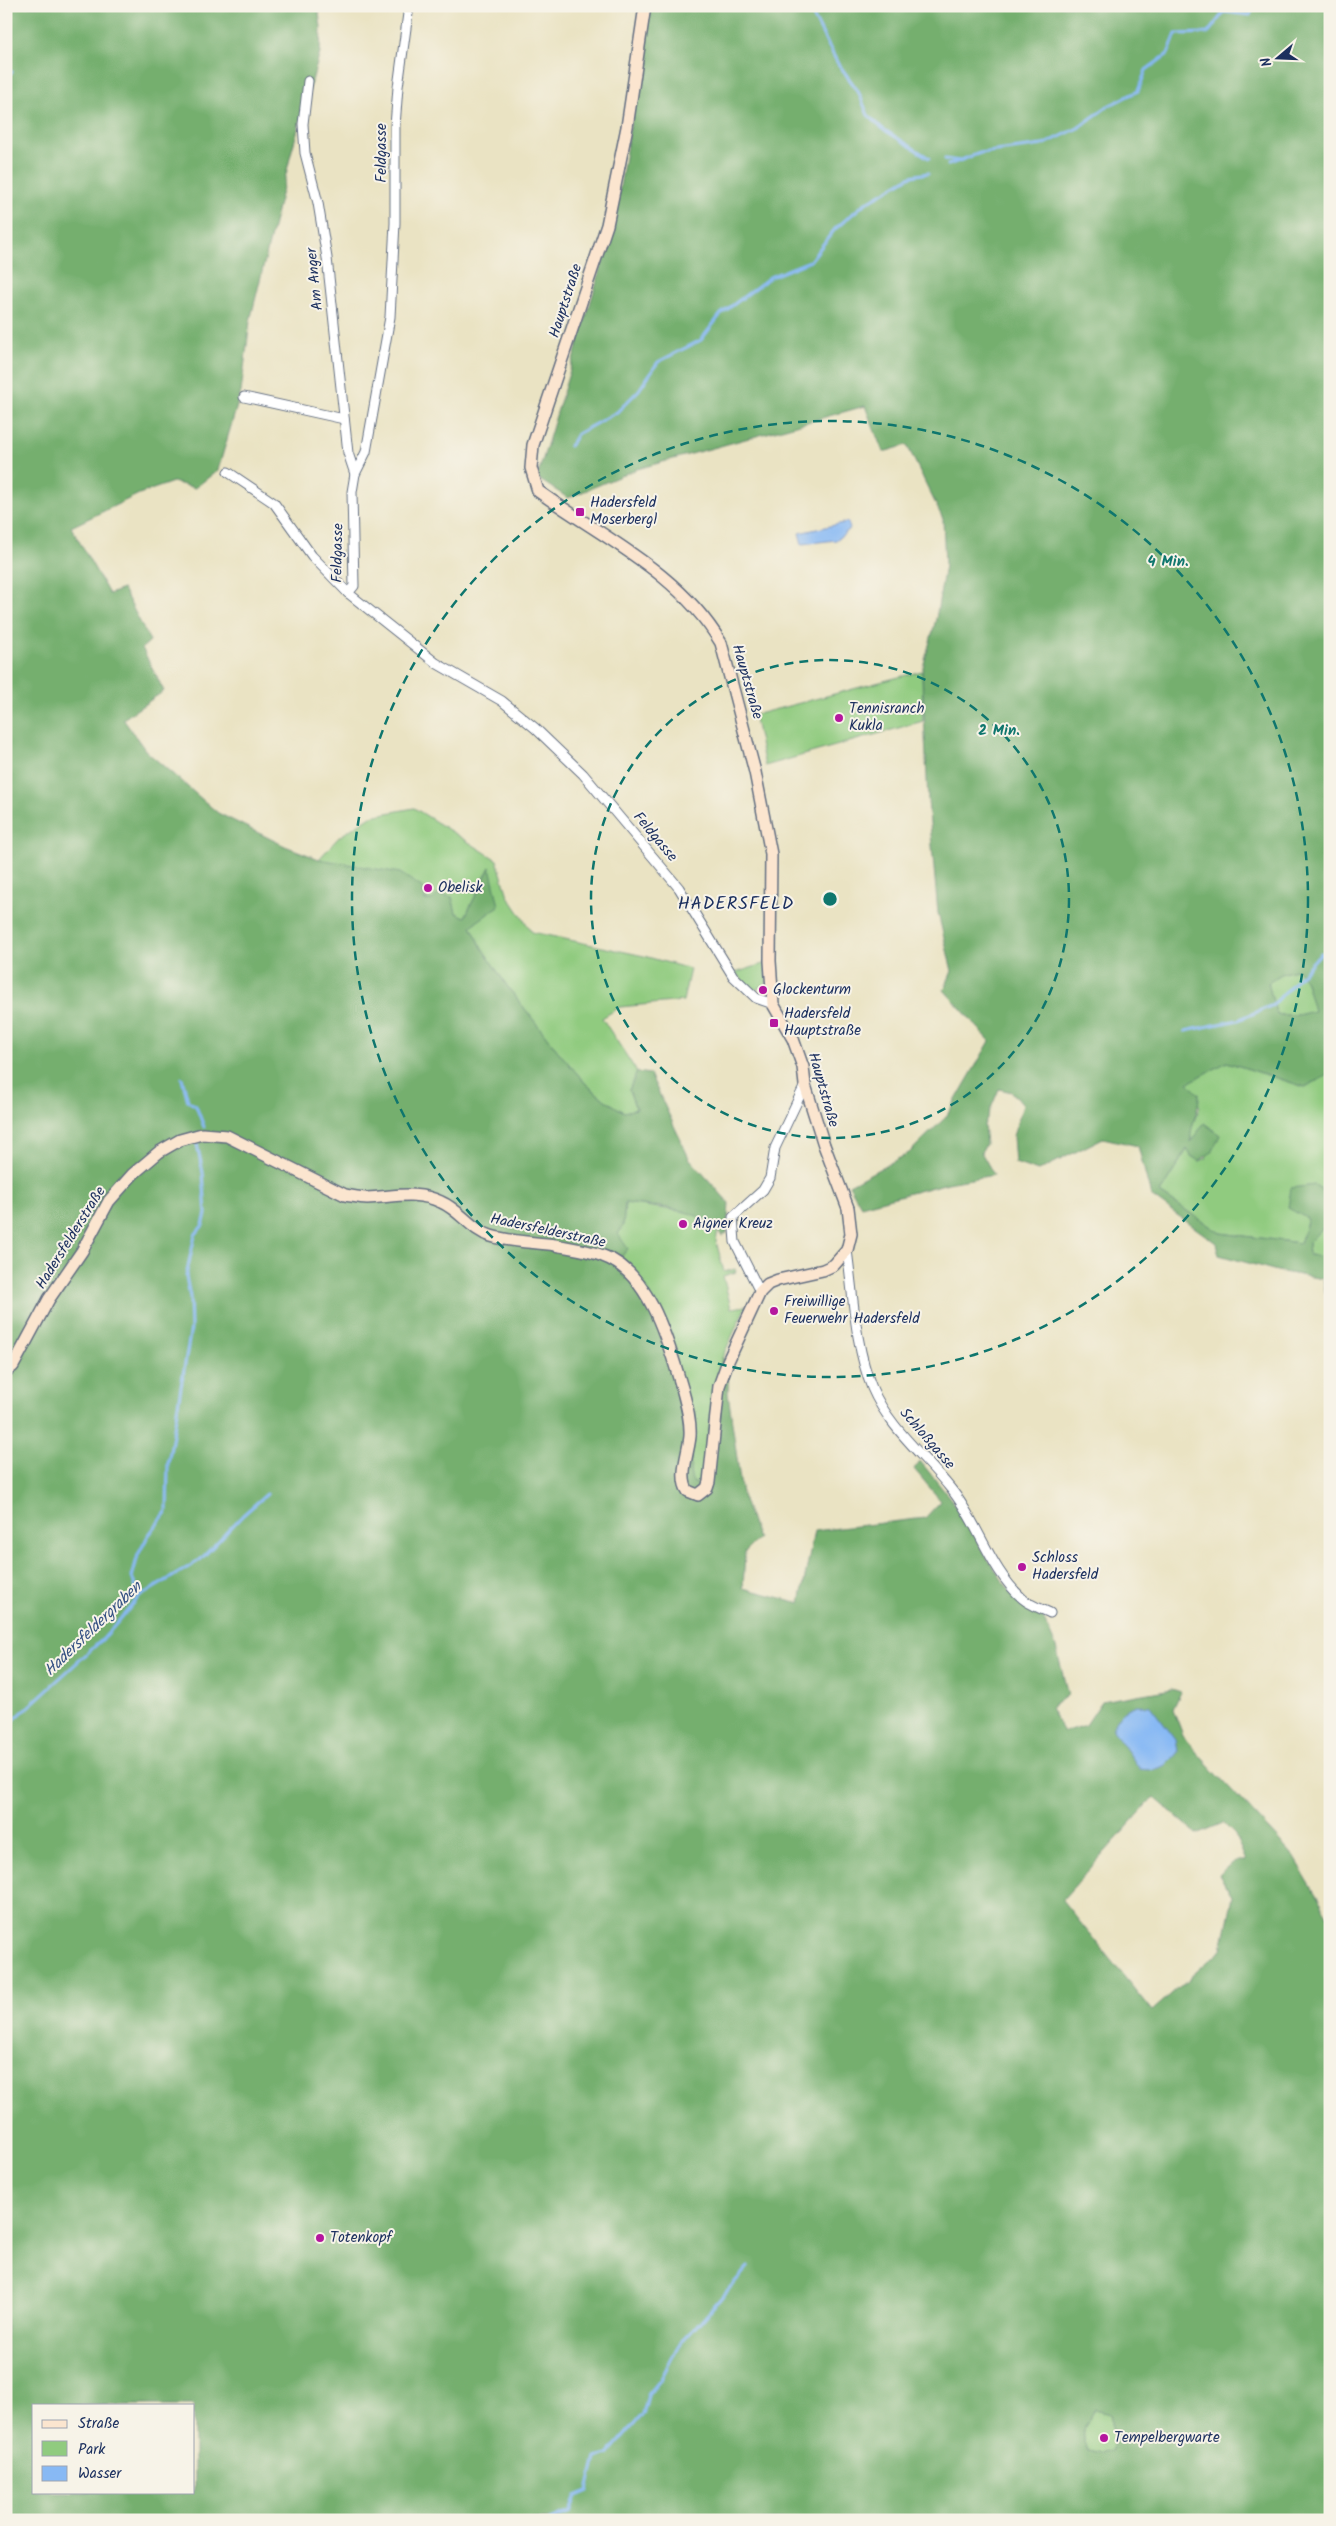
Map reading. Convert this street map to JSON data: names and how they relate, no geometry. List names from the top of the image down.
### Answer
{
  "streets": {
    "street": [
      "Feldgasse",
      "Am Anger",
      "Hauptstraße",
      "Hadersfelderstraße",
      "Schloßgasse"
    ]
  },
  "crossings": [
    ["Feldgasse", "Am Anger"],
    ["Feldgasse", "Hauptstraße"],
    ["Hauptstraße", "Schloßgasse"]
  ],
  "districts": ["HADERSFELD"],
  "water": ["Hadersfeldergraben"],
  "places": {
    "transit": ["Hadersfeld Moserbergl", "Hadersfeld Hauptstraße"],
    "other": [
      "Tennisranch Kukla",
      "Obelisk",
      "Glockenturm",
      "Aigner Kreuz",
      "Freiwillige Feuerwehr Hadersfeld",
      "Schloss Hadersfeld",
      "Totenkopf",
      "Tempelbergwarte"
    ]
  },
  "legend": ["Straße", "Park", "Wasser"],
  "north": "left",
  "rings": ["4 Min.", "2 Min."]
}
